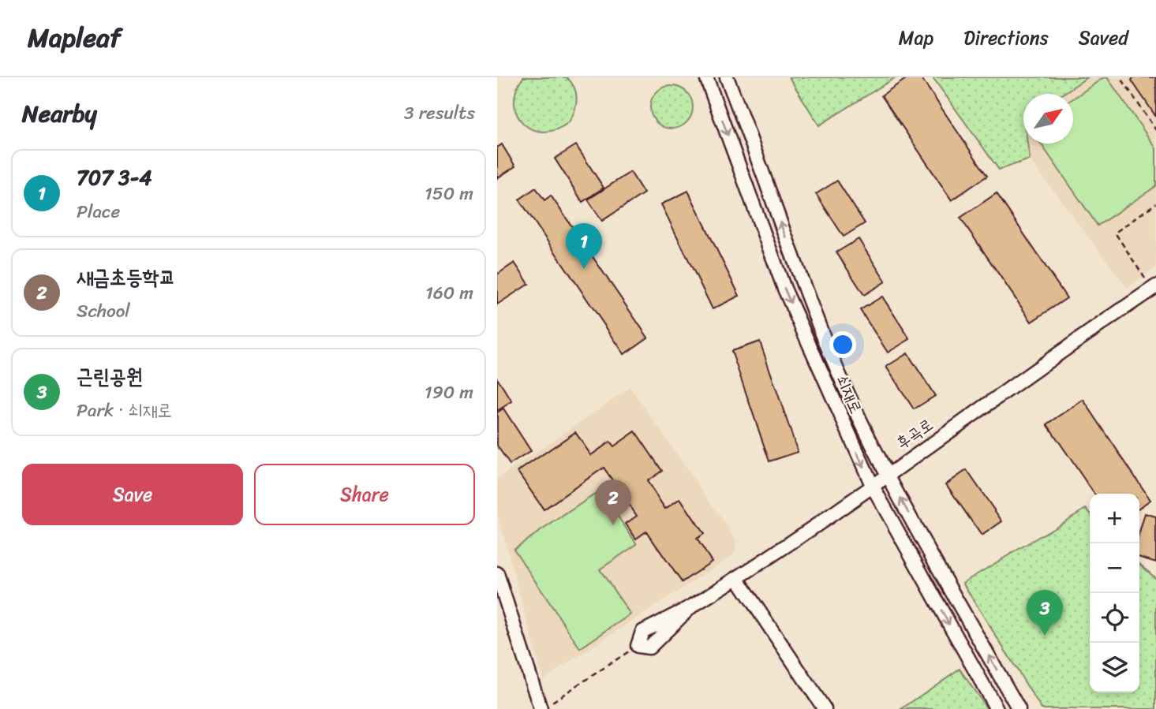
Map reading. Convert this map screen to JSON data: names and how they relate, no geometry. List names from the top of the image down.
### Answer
{
  "streets": {
    "street": ["쇠재로", "후곡로"]
  },
  "crossings": [
    ["쇠재로", "후곡로"]
  ],
  "north": "top right",
  "page": {
    "header": "Mapleaf",
    "nav": ["Map", "Directions", "Saved"],
    "heading": ["Nearby", "3 results"],
    "list": [
      {
        "mark": "1",
        "name": "707 3-4",
        "note": "Place",
        "value": "150 m"
      },
      {
        "mark": "2",
        "name": "새금초등학교",
        "note": "School",
        "value": "160 m"
      },
      {
        "mark": "3",
        "name": "근린공원",
        "note": "Park · 쇠재로",
        "value": "190 m"
      }
    ],
    "pins": ["1", "2", "3"],
    "buttons": ["Save", "Share"],
    "map_buttons": ["+", "−"]
  }
}
